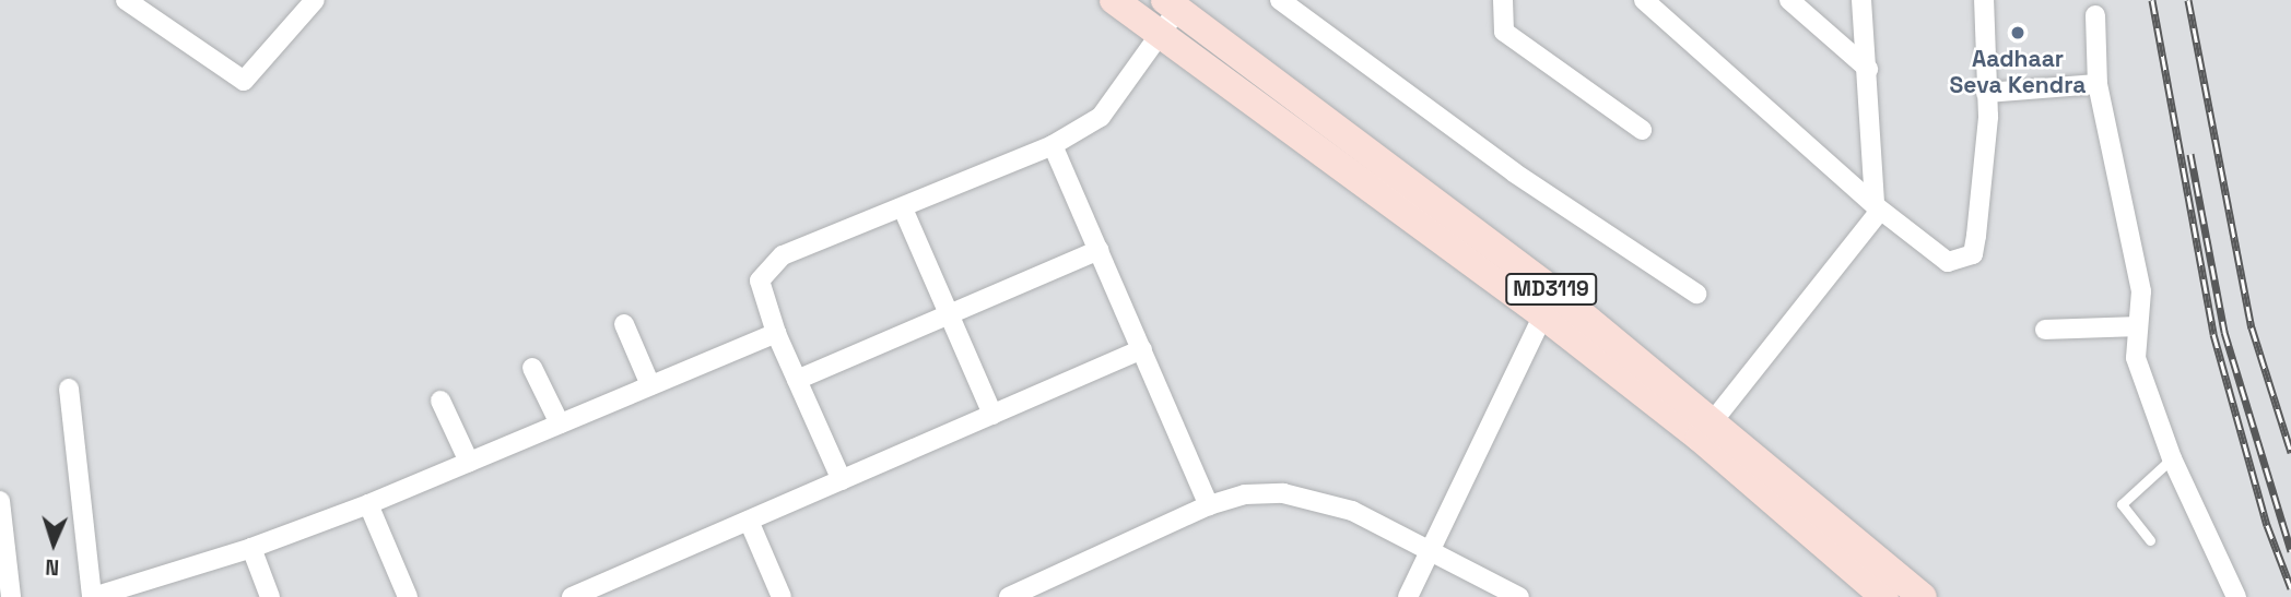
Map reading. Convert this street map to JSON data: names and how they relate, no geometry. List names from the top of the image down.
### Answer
{
  "streets": {
    "main road": ["MD3119"]
  },
  "places": ["Aadhaar Seva Kendra"],
  "north": "bottom"
}
